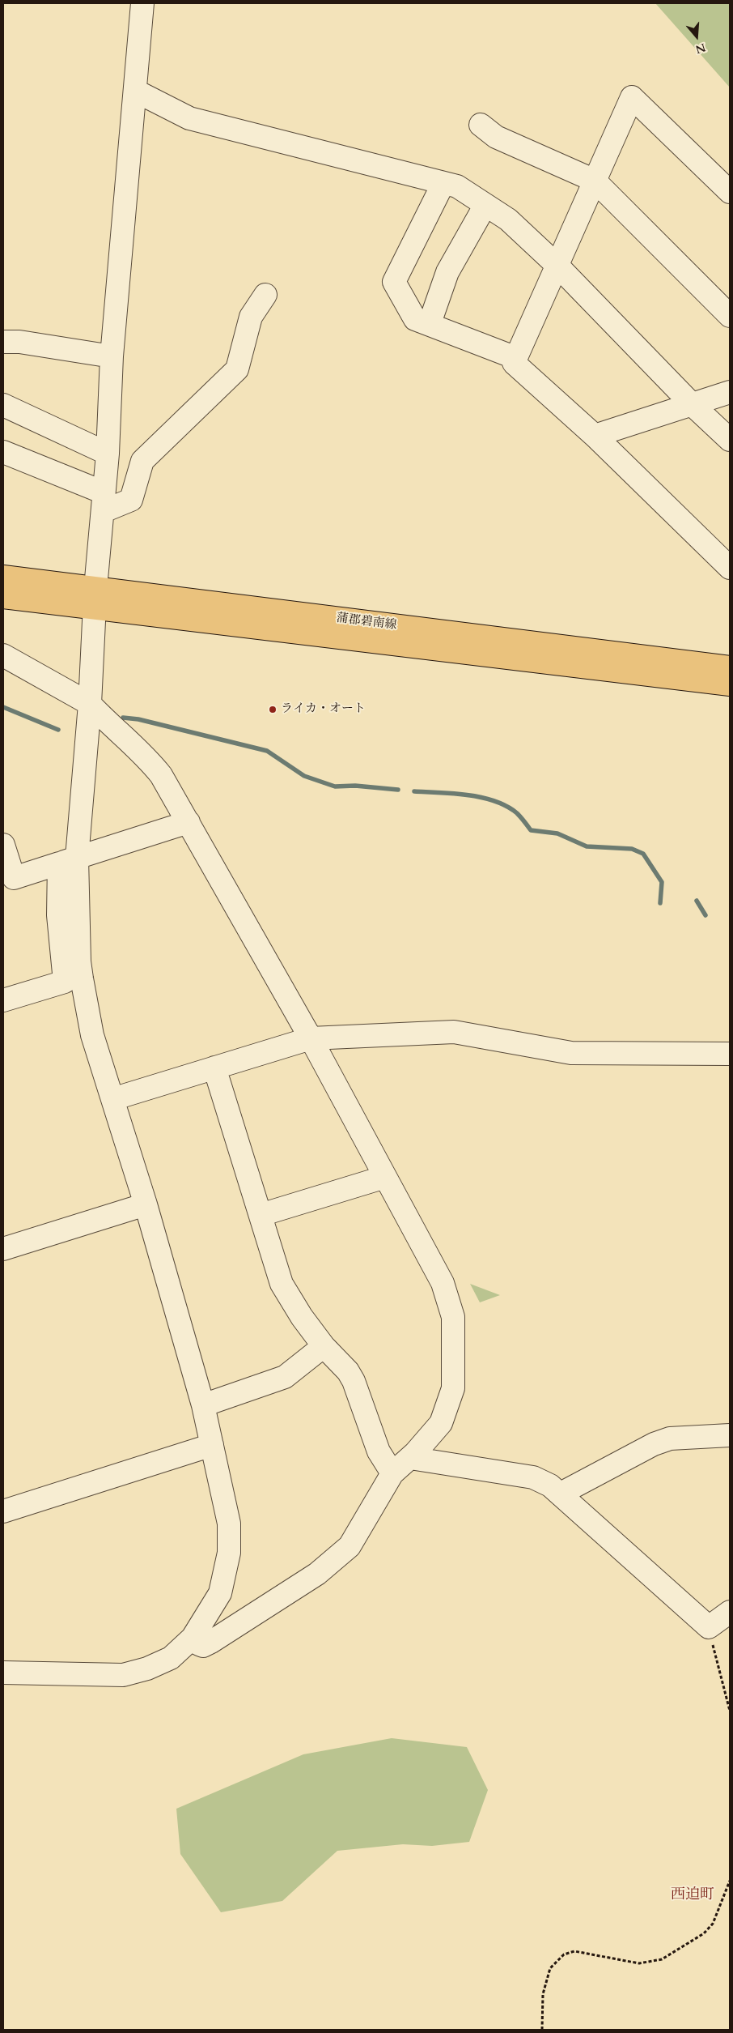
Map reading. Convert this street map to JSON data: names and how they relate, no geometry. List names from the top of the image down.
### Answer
{
  "streets": {
    "main road": ["蒲郡碧南線"]
  },
  "districts": ["西迫町"],
  "places": ["ライカ・オート"],
  "north": "bottom"
}
